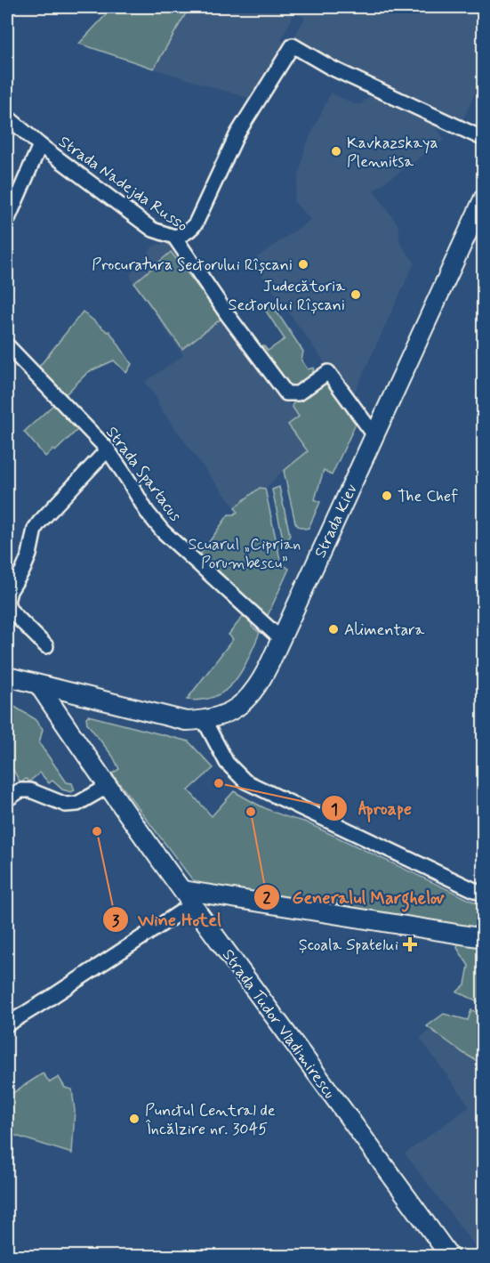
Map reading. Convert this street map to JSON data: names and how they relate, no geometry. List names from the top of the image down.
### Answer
{
  "streets": {
    "main road": ["Strada Kiev", "Strada Tudor Vladimirescu"],
    "street": ["Strada Nadejda Russo", "Strada Spartacus"]
  },
  "crossings": [
    ["Strada Nadejda Russo", "Strada Kiev"],
    ["Strada Spartacus", "Strada Kiev"],
    ["Strada Kiev", "Strada Tudor Vladimirescu"]
  ],
  "parks": ["Scuarul „Ciprian Porumbescu”"],
  "places": {
    "other": [
      "Kavkazskaya Plennitsa",
      "Procuratura Sectorului Rîșcani",
      "Judecătoria Sectorului Rîșcani",
      "The Chef",
      "Alimentara",
      "Aproape",
      "Generalul Marghelov",
      "Wine Hotel",
      "Punctul Central de Încălzire nr. 3045"
    ],
    "health": ["Școala Spatelui"]
  }
}
